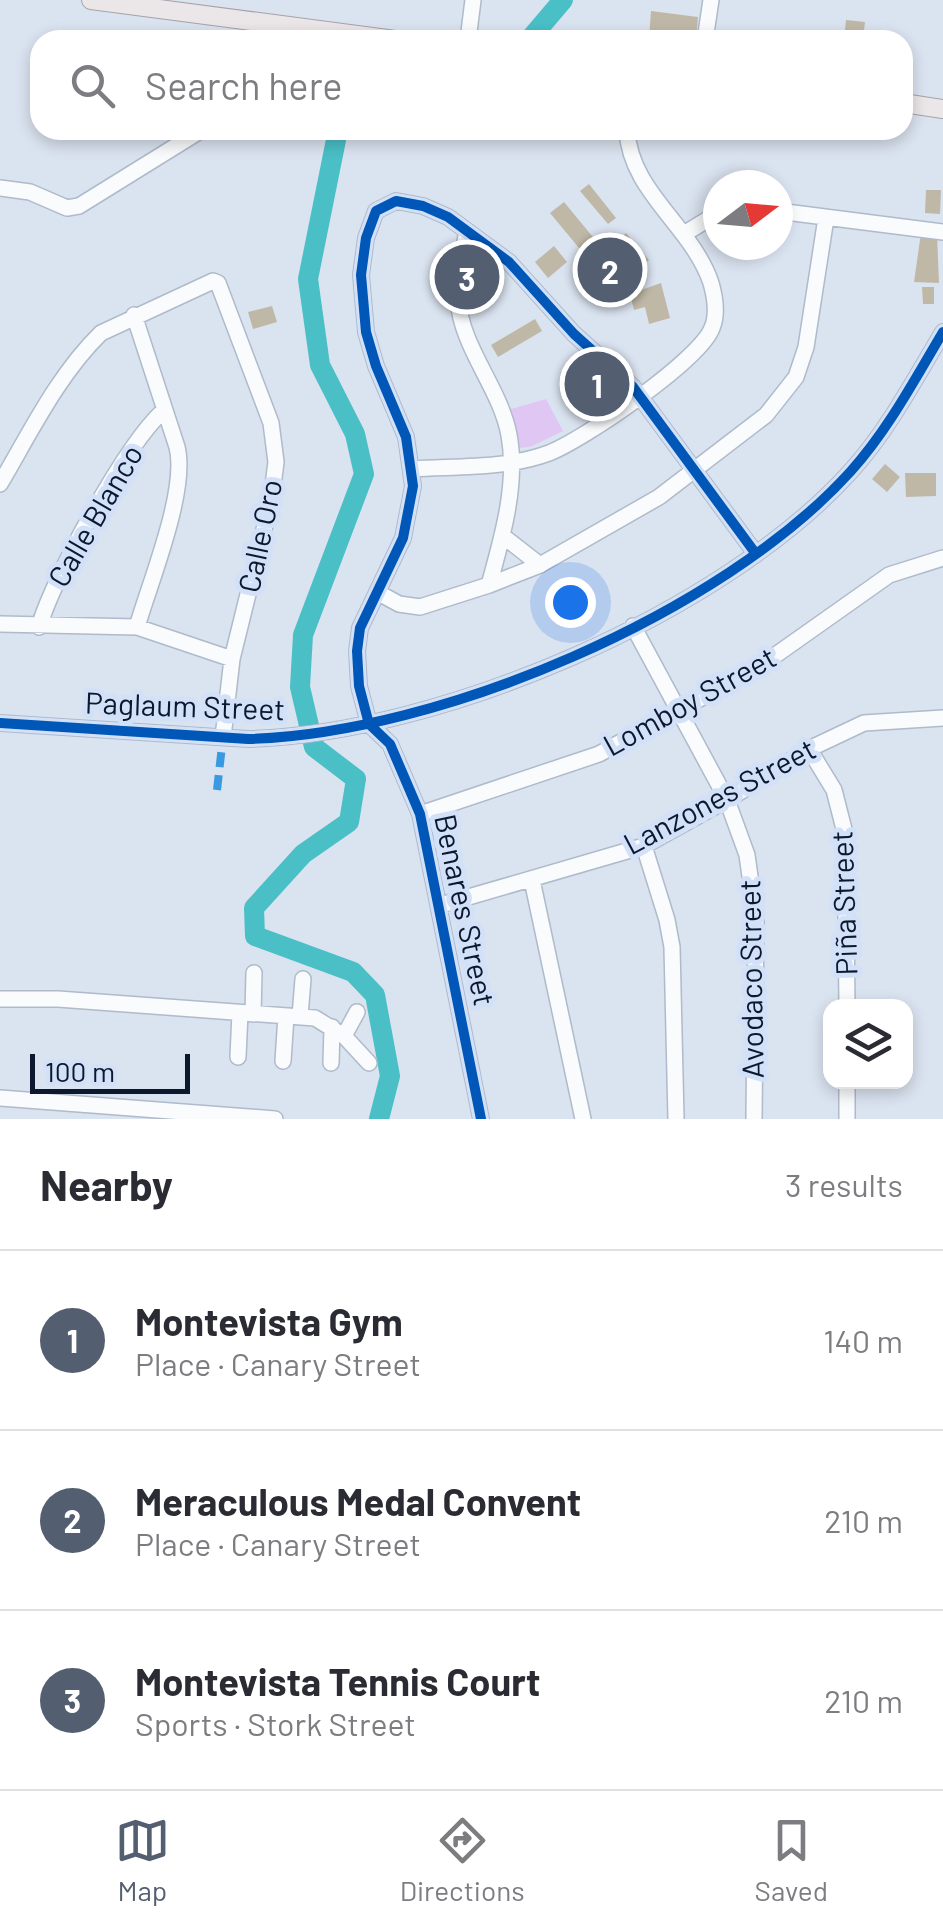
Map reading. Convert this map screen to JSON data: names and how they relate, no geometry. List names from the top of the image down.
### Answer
{
  "streets": {
    "street": [
      "Calle Blanco",
      "Calle Oro",
      "Lomboy Street",
      "Paglaum Street",
      "Lanzones Street",
      "Piña Street",
      "Benares Street",
      "Avodaco Street"
    ]
  },
  "crossings": [
    ["Calle Oro", "Paglaum Street"],
    ["Lomboy Street", "Benares Street"],
    ["Lomboy Street", "Avodaco Street"],
    ["Paglaum Street", "Benares Street"],
    ["Paglaum Street", "Avodaco Street"],
    ["Lanzones Street", "Piña Street"],
    ["Lanzones Street", "Benares Street"],
    ["Lanzones Street", "Avodaco Street"]
  ],
  "scale_bar": "100 m",
  "north": "right",
  "page": {
    "search": "Search here",
    "pins": ["2", "3", "1"],
    "scale": "100 m",
    "heading": ["Nearby", "3 results"],
    "list": [
      {
        "mark": "1",
        "name": "Montevista Gym",
        "note": "Place · Canary Street",
        "value": "140 m"
      },
      {
        "mark": "2",
        "name": "Meraculous Medal Convent",
        "note": "Place · Canary Street",
        "value": "210 m"
      },
      {
        "mark": "3",
        "name": "Montevista Tennis Court",
        "note": "Sports · Stork Street",
        "value": "210 m"
      }
    ],
    "nav": ["Map", "Directions", "Saved"]
  }
}
